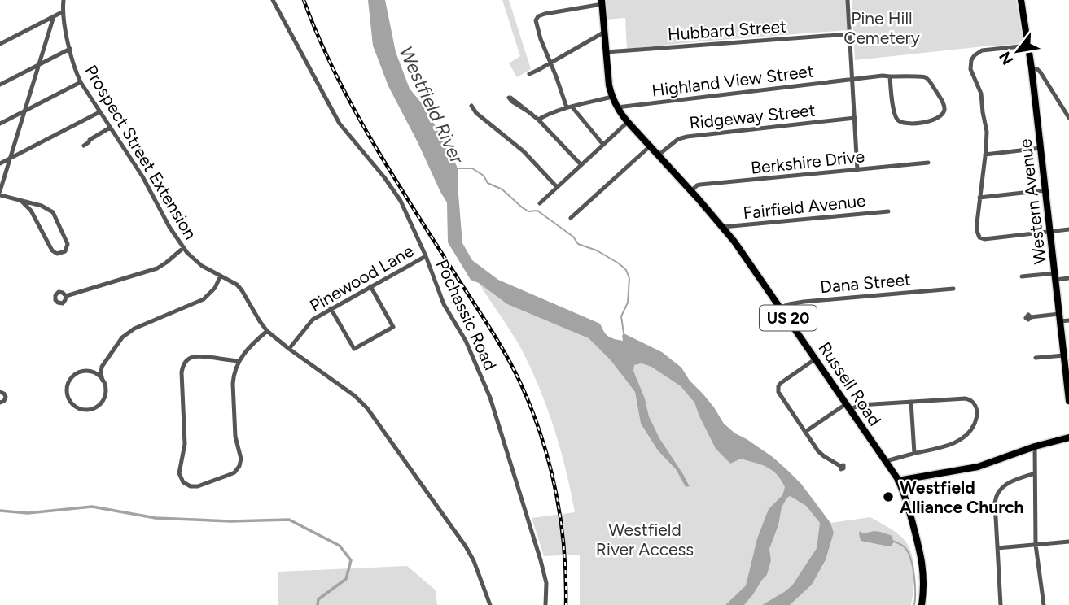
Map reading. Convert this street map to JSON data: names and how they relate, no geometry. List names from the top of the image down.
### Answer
{
  "streets": {
    "main road": ["Western Avenue", "US 20", "Russell Road"],
    "street": [
      "Hubbard Street",
      "Highland View Street",
      "Ridgeway Street",
      "Prospect Street Extension",
      "Berkshire Drive",
      "Fairfield Avenue",
      "Pinewood Lane",
      "Dana Street",
      "Pochassic Road"
    ]
  },
  "crossings": [
    ["Hubbard Street", "US 20"],
    ["Highland View Street", "Russell Road"],
    ["Ridgeway Street", "Russell Road"],
    ["Prospect Street Extension", "Pinewood Lane"],
    ["Berkshire Drive", "Russell Road"],
    ["Fairfield Avenue", "Russell Road"],
    ["Pinewood Lane", "Pochassic Road"],
    ["Dana Street", "Russell Road"],
    ["US 20", "Russell Road"]
  ],
  "water": ["Westfield River"],
  "parks": ["Pine Hill Cemetery", "Westfield River Access"],
  "places": ["Westfield Alliance Church"],
  "north": "bottom left"
}
